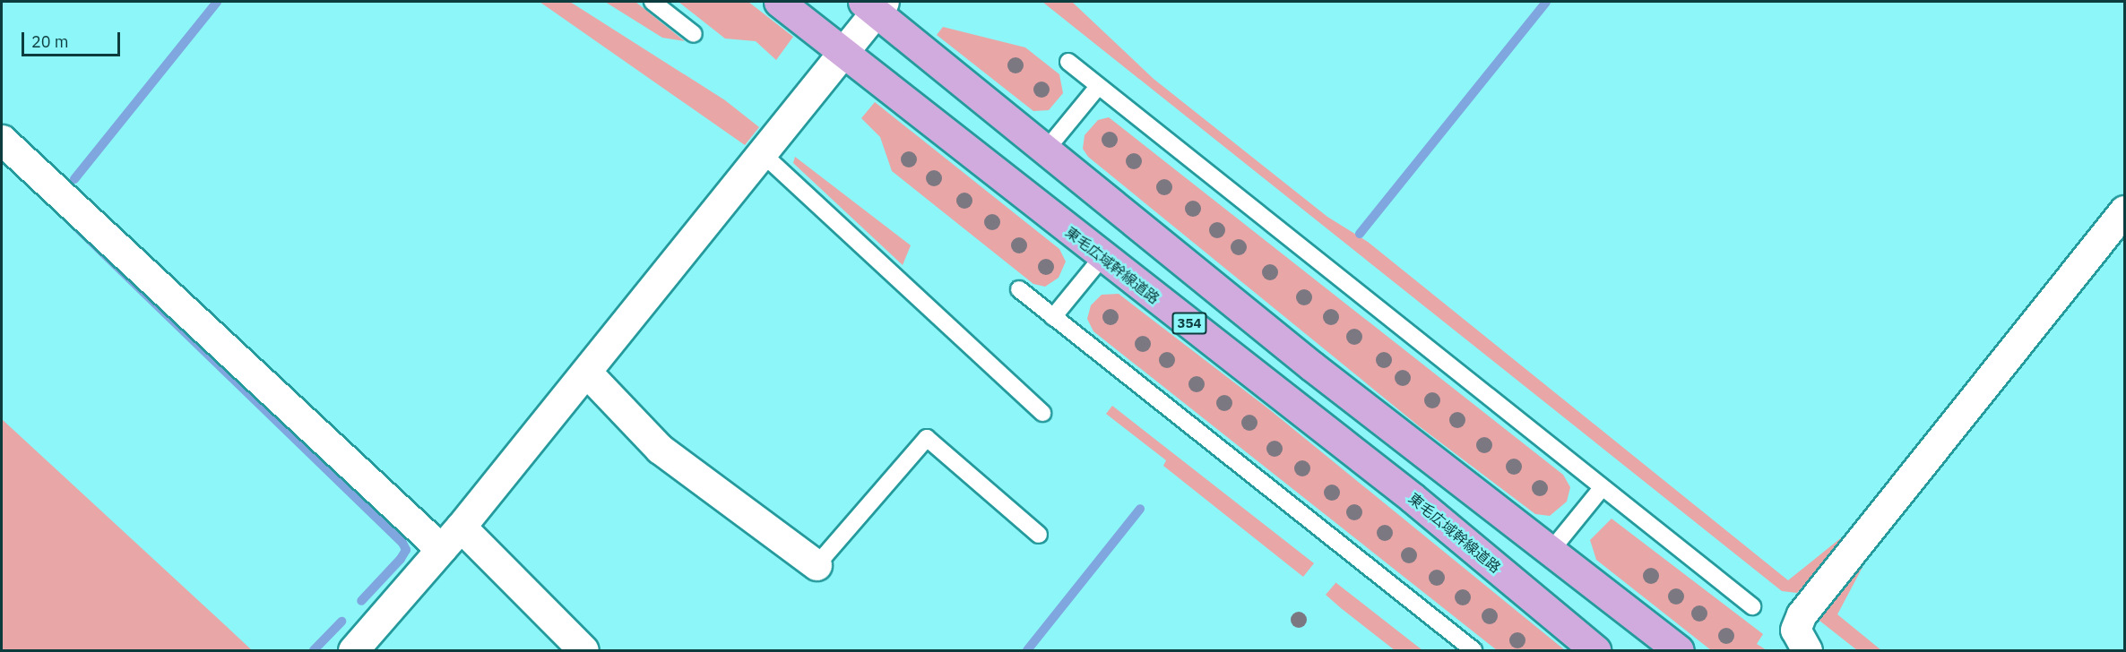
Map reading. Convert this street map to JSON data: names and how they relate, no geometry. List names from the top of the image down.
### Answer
{
  "streets": {
    "highway": ["東毛広域幹線道路", "354"]
  },
  "scale_bar": "20 m"
}
